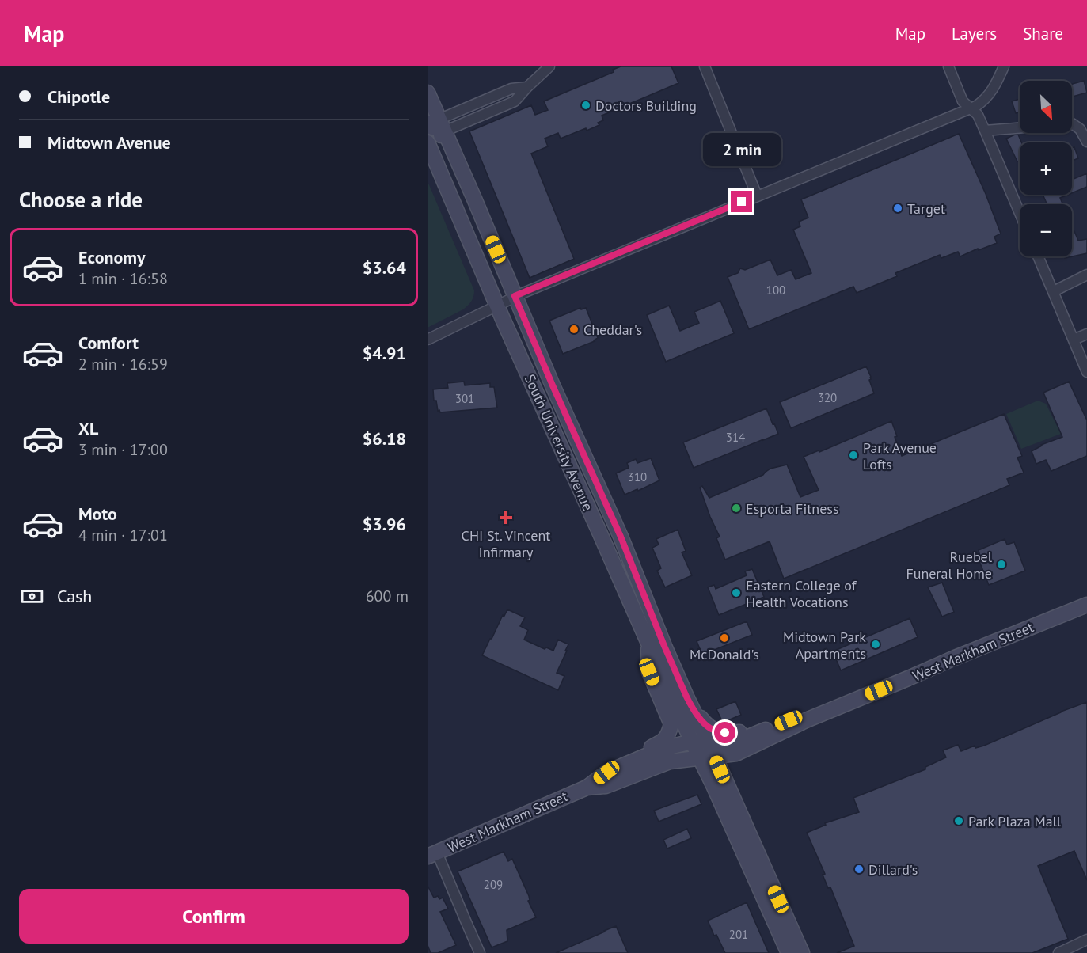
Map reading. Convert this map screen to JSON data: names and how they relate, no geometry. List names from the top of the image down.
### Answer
{
  "streets": {
    "main road": ["South University Avenue", "West Markham Street"]
  },
  "crossings": [
    ["South University Avenue", "West Markham Street"]
  ],
  "places": {
    "other": [
      "Doctors Building",
      "Target",
      "Cheddar's",
      "Park Avenue Lofts",
      "Esporta Fitness",
      "Ruebel Funeral Home",
      "Eastern College of Health Vocations",
      "McDonald's",
      "Midtown Park Apartments",
      "Park Plaza Mall",
      "Dillard's"
    ],
    "health": ["CHI St. Vincent Infirmary"]
  },
  "house_numbers": [
    "100",
    "320",
    "301",
    "314",
    "310",
    "209",
    "201"
  ],
  "north": "bottom right",
  "page": {
    "header": "Map",
    "nav": ["Map", "Layers", "Share"],
    "banner": ["Chipotle", "Midtown Avenue"],
    "map_buttons": ["+", "−"],
    "bubble": "2 min",
    "heading": "Choose a ride",
    "list": [
      {
        "name": "Economy",
        "note": "1 min · 16:58",
        "value": "$3.64"
      },
      {
        "name": "Comfort",
        "note": "2 min · 16:59",
        "value": "$4.91"
      },
      {
        "name": "XL",
        "note": "3 min · 17:00",
        "value": "$6.18"
      },
      {
        "name": "Moto",
        "note": "4 min · 17:01",
        "value": "$3.96"
      }
    ],
    "pay": ["Cash", "600 m"],
    "buttons": "Confirm"
  }
}
